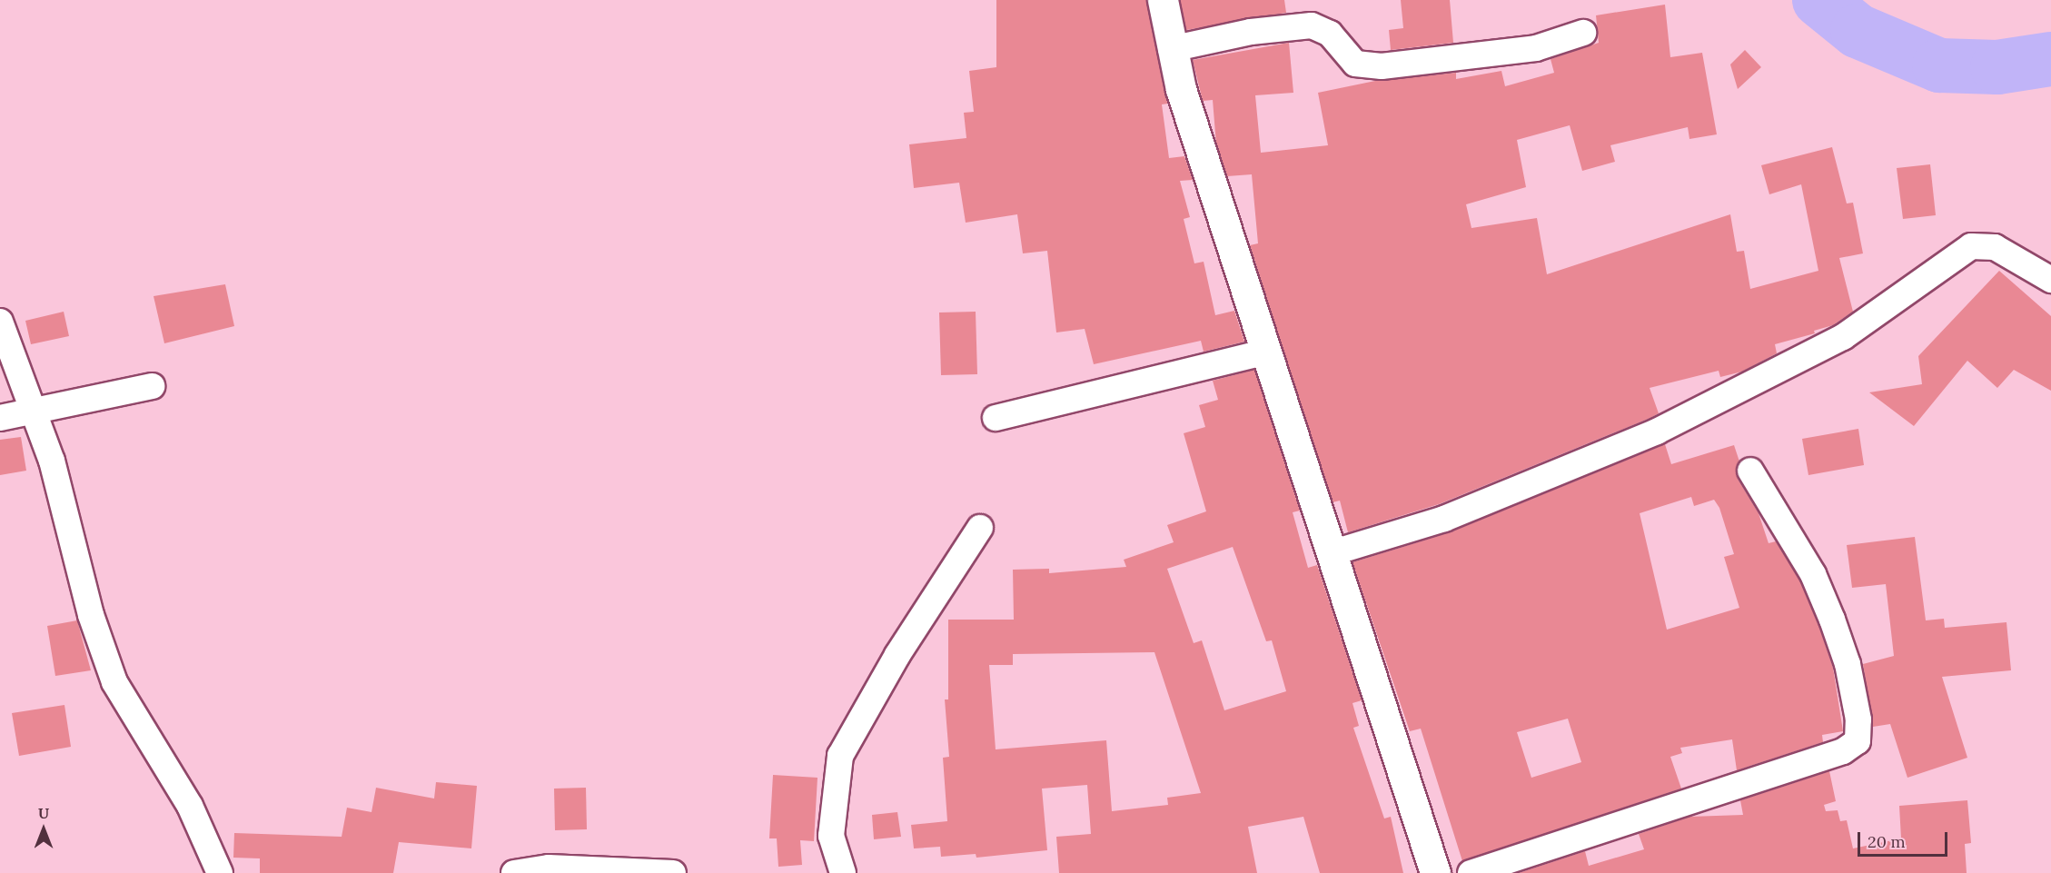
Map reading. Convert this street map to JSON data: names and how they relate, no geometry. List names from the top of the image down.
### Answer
{
  "scale_bar": "20 m",
  "north": "top"
}
